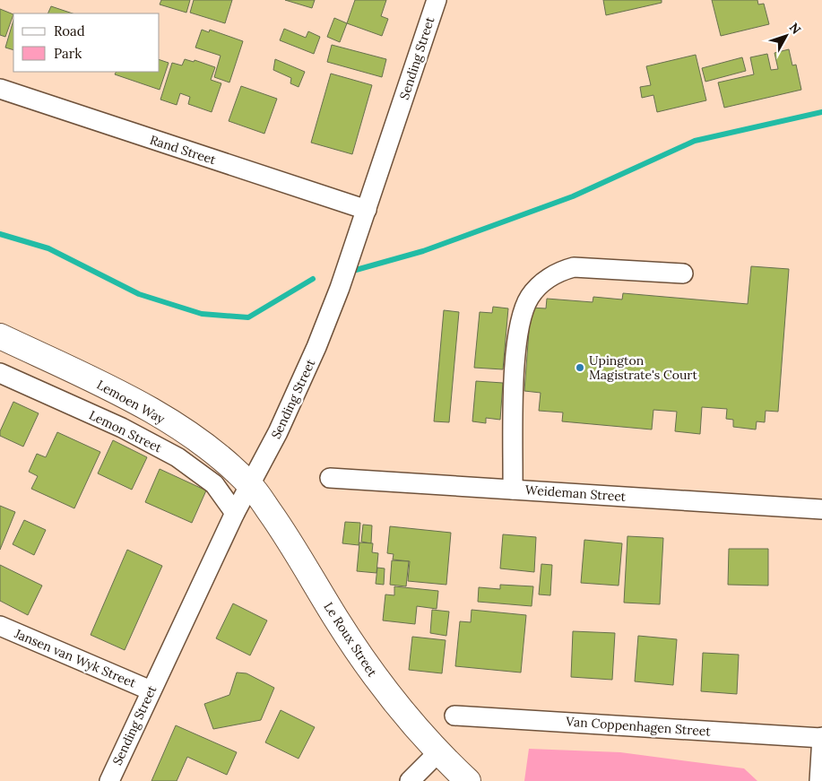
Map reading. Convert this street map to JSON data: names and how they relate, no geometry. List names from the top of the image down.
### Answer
{
  "streets": {
    "highway": ["Lemoen Way", "Le Roux Street"],
    "street": [
      "Sending Street",
      "Rand Street",
      "Lemon Street",
      "Weideman Street",
      "Jansen van Wyk Street",
      "Van Coppenhagen Street"
    ]
  },
  "crossings": [
    ["Sending Street", "Rand Street"],
    ["Sending Street", "Lemoen Way"],
    ["Sending Street", "Lemon Street"],
    ["Sending Street", "Le Roux Street"],
    ["Sending Street", "Jansen van Wyk Street"],
    ["Lemoen Way", "Le Roux Street"]
  ],
  "places": ["Upington Magistrate's Court"],
  "legend": ["Road", "Park"],
  "north": "top right"
}
